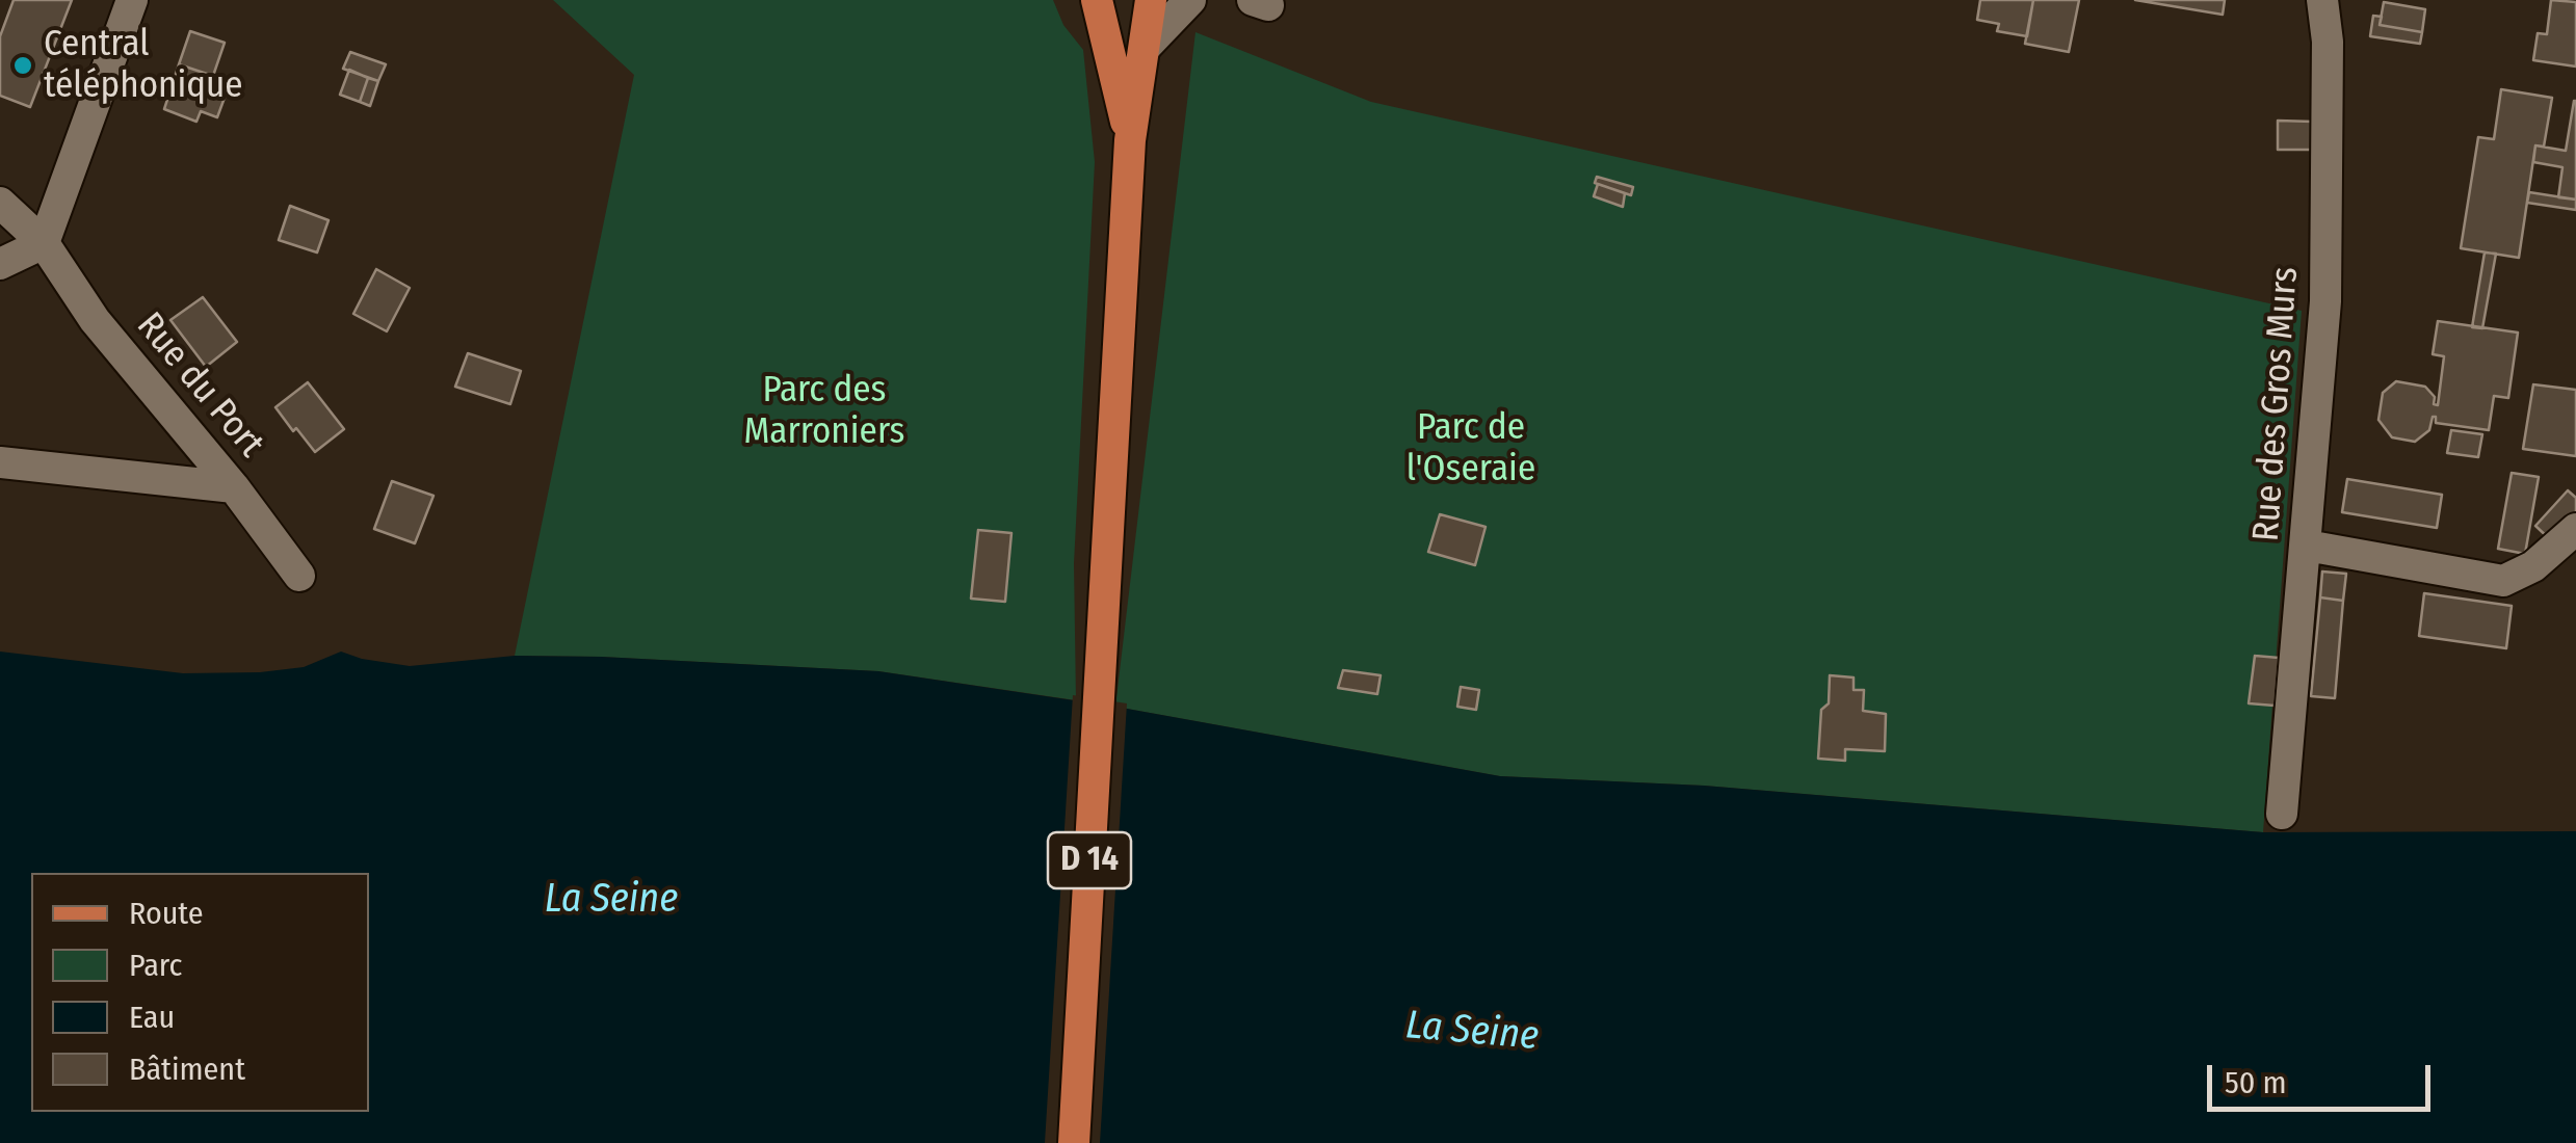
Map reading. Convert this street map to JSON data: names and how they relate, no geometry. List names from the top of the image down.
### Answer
{
  "streets": {
    "main road": ["D 14"],
    "street": ["Rue du Port", "Rue des Gros Murs"]
  },
  "water": ["La Seine"],
  "parks": ["Parc des Marroniers", "Parc de l'Oseraie"],
  "places": ["Central téléphonique"],
  "legend": [
    "Route",
    "Parc",
    "Eau",
    "Bâtiment"
  ],
  "scale_bar": "50 m"
}
